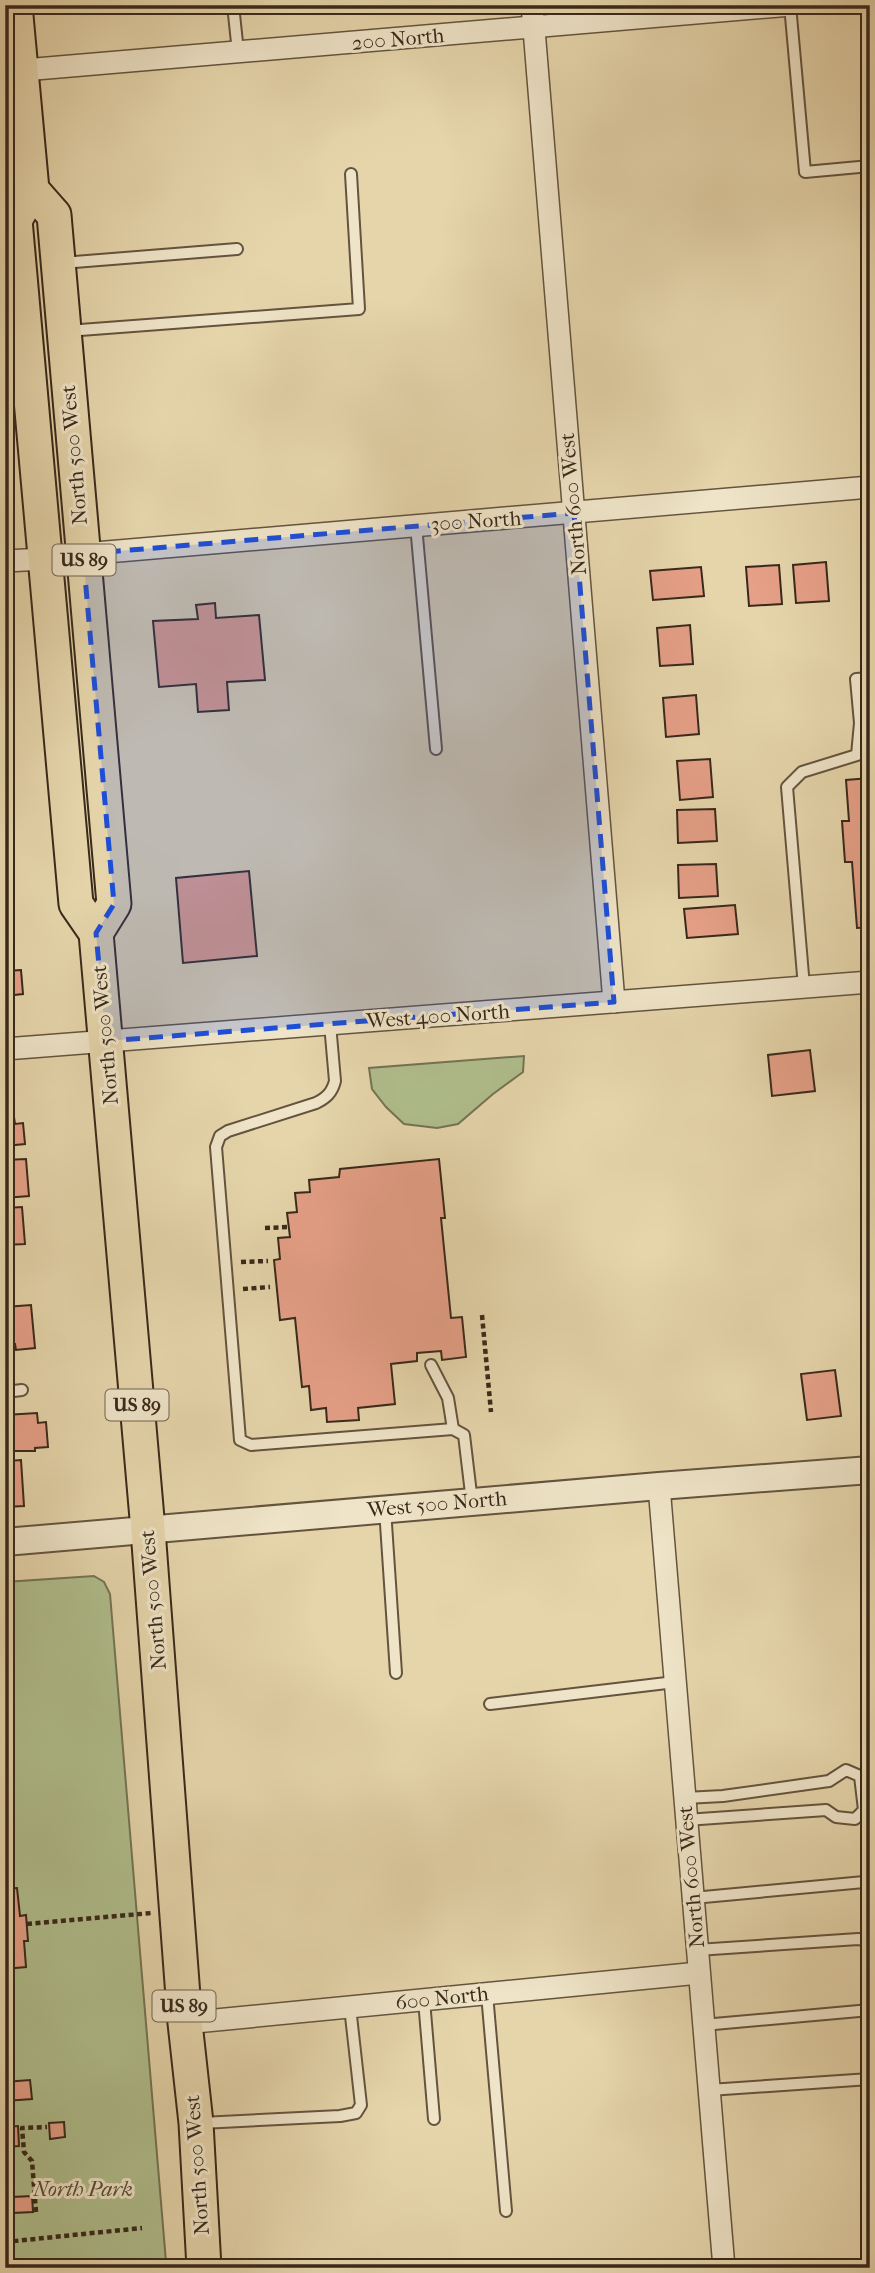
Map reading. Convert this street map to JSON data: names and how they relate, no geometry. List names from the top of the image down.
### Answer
{
  "streets": {
    "main road": ["North 500 West", "US 89"],
    "street": [
      "200 North",
      "North 600 West",
      "300 North",
      "West 400 North",
      "West 500 North",
      "600 North"
    ]
  },
  "crossings": [
    ["200 North", "North 600 West"],
    ["North 500 West", "300 North"],
    ["North 500 West", "West 400 North"],
    ["North 500 West", "West 500 North"],
    ["North 500 West", "600 North"],
    ["North 600 West", "300 North"],
    ["North 600 West", "West 400 North"],
    ["North 600 West", "West 500 North"],
    ["North 600 West", "600 North"]
  ],
  "parks": ["North Park"]
}
